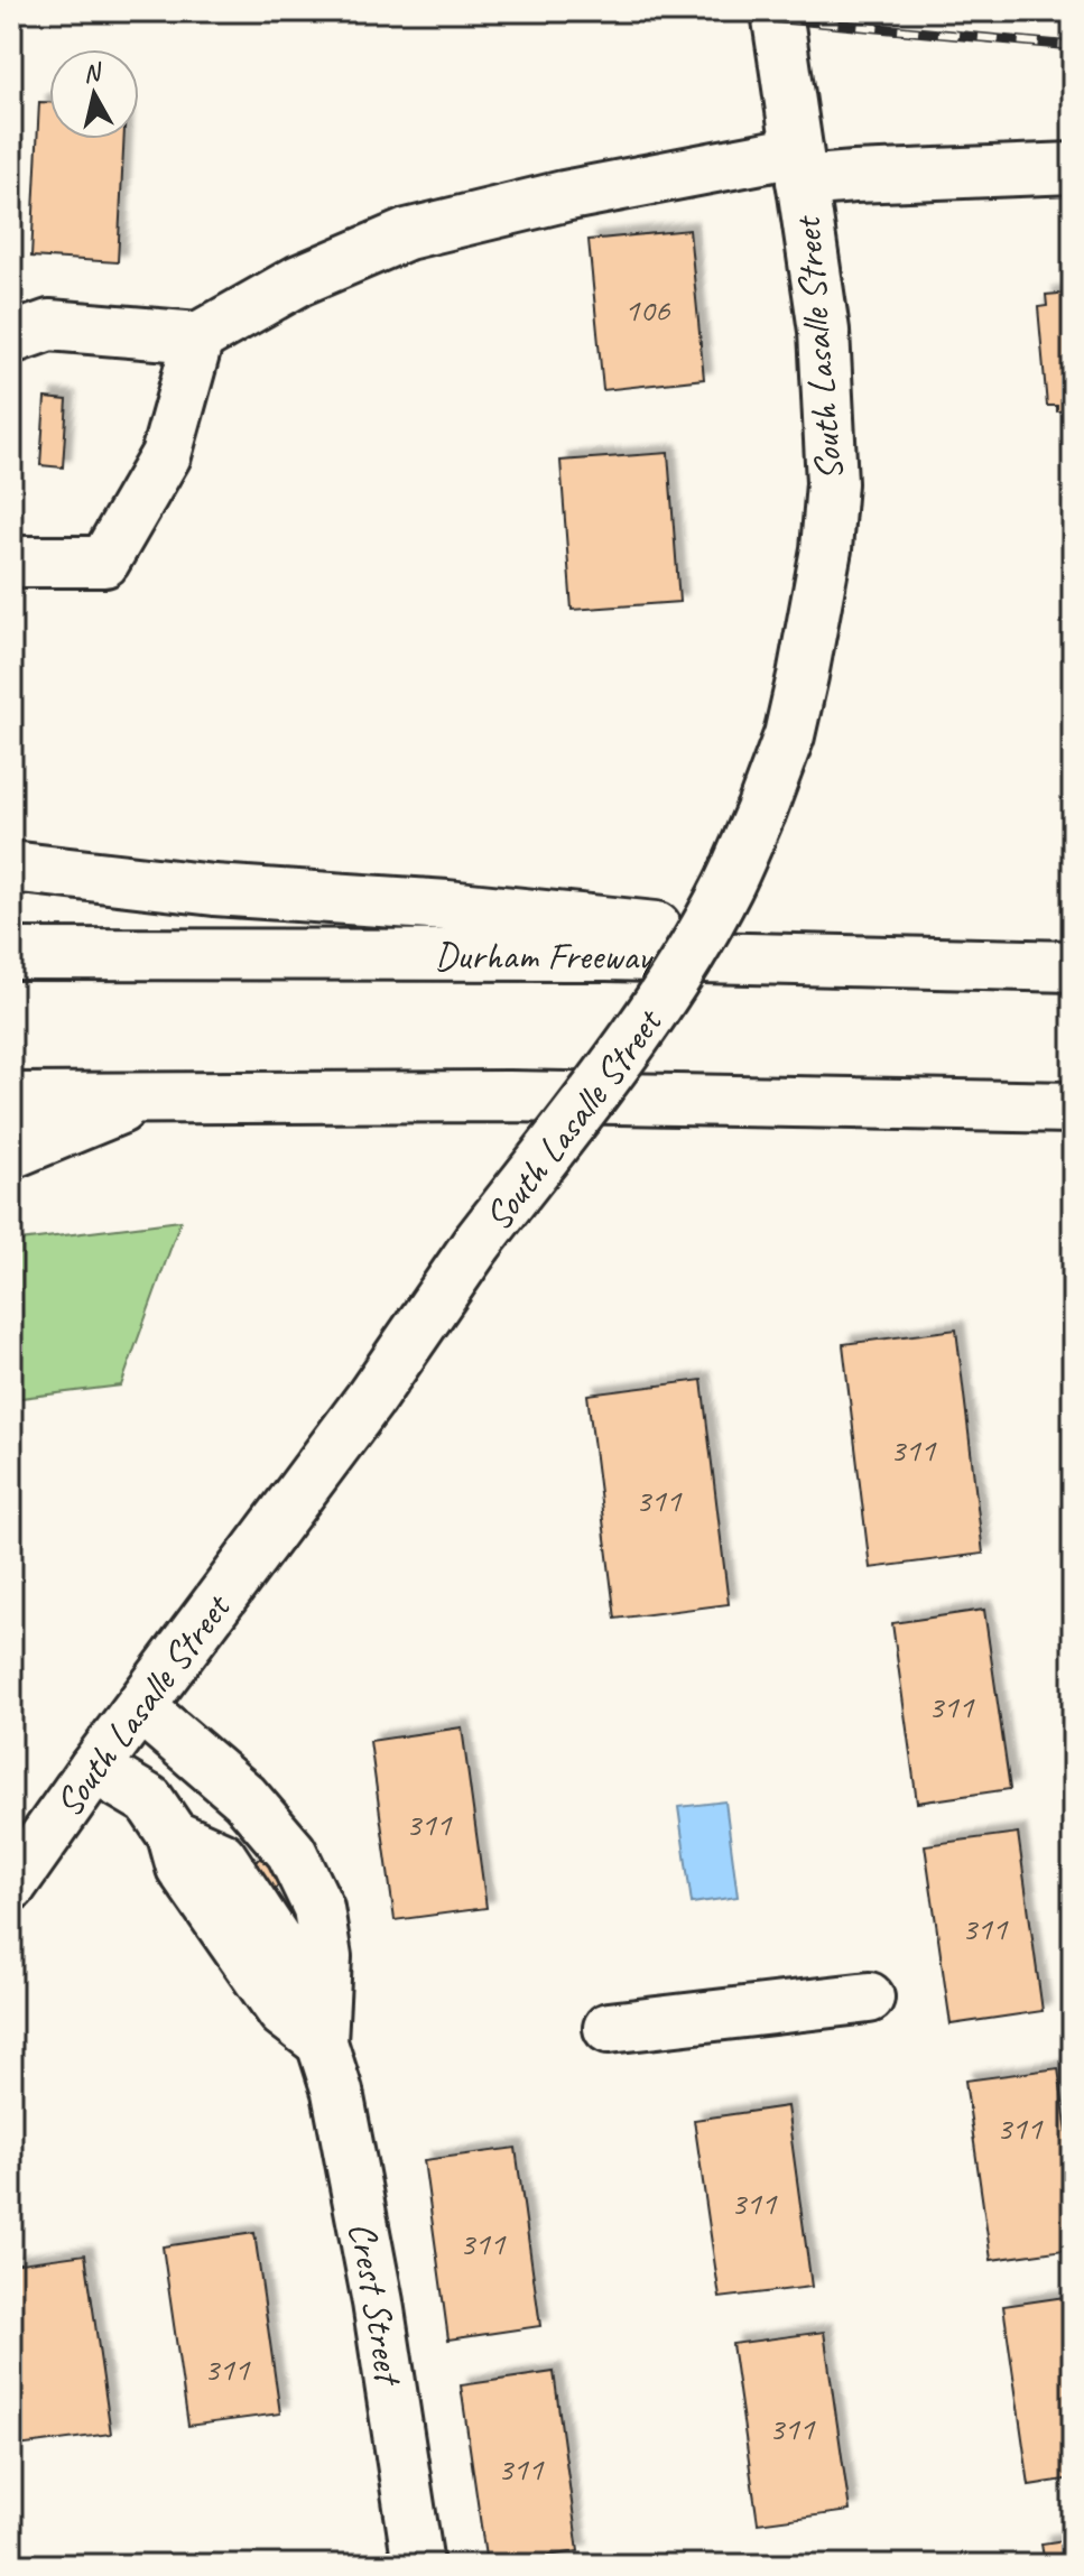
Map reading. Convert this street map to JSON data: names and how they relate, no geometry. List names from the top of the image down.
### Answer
{
  "streets": {
    "main road": ["South Lasalle Street", "Durham Freeway", "Crest Street"]
  },
  "crossings": [
    ["South Lasalle Street", "Crest Street"]
  ],
  "house_numbers": [
    "106",
    "311",
    "311",
    "311",
    "311",
    "311",
    "311",
    "311",
    "311",
    "311",
    "311",
    "311"
  ],
  "north": "top"
}
